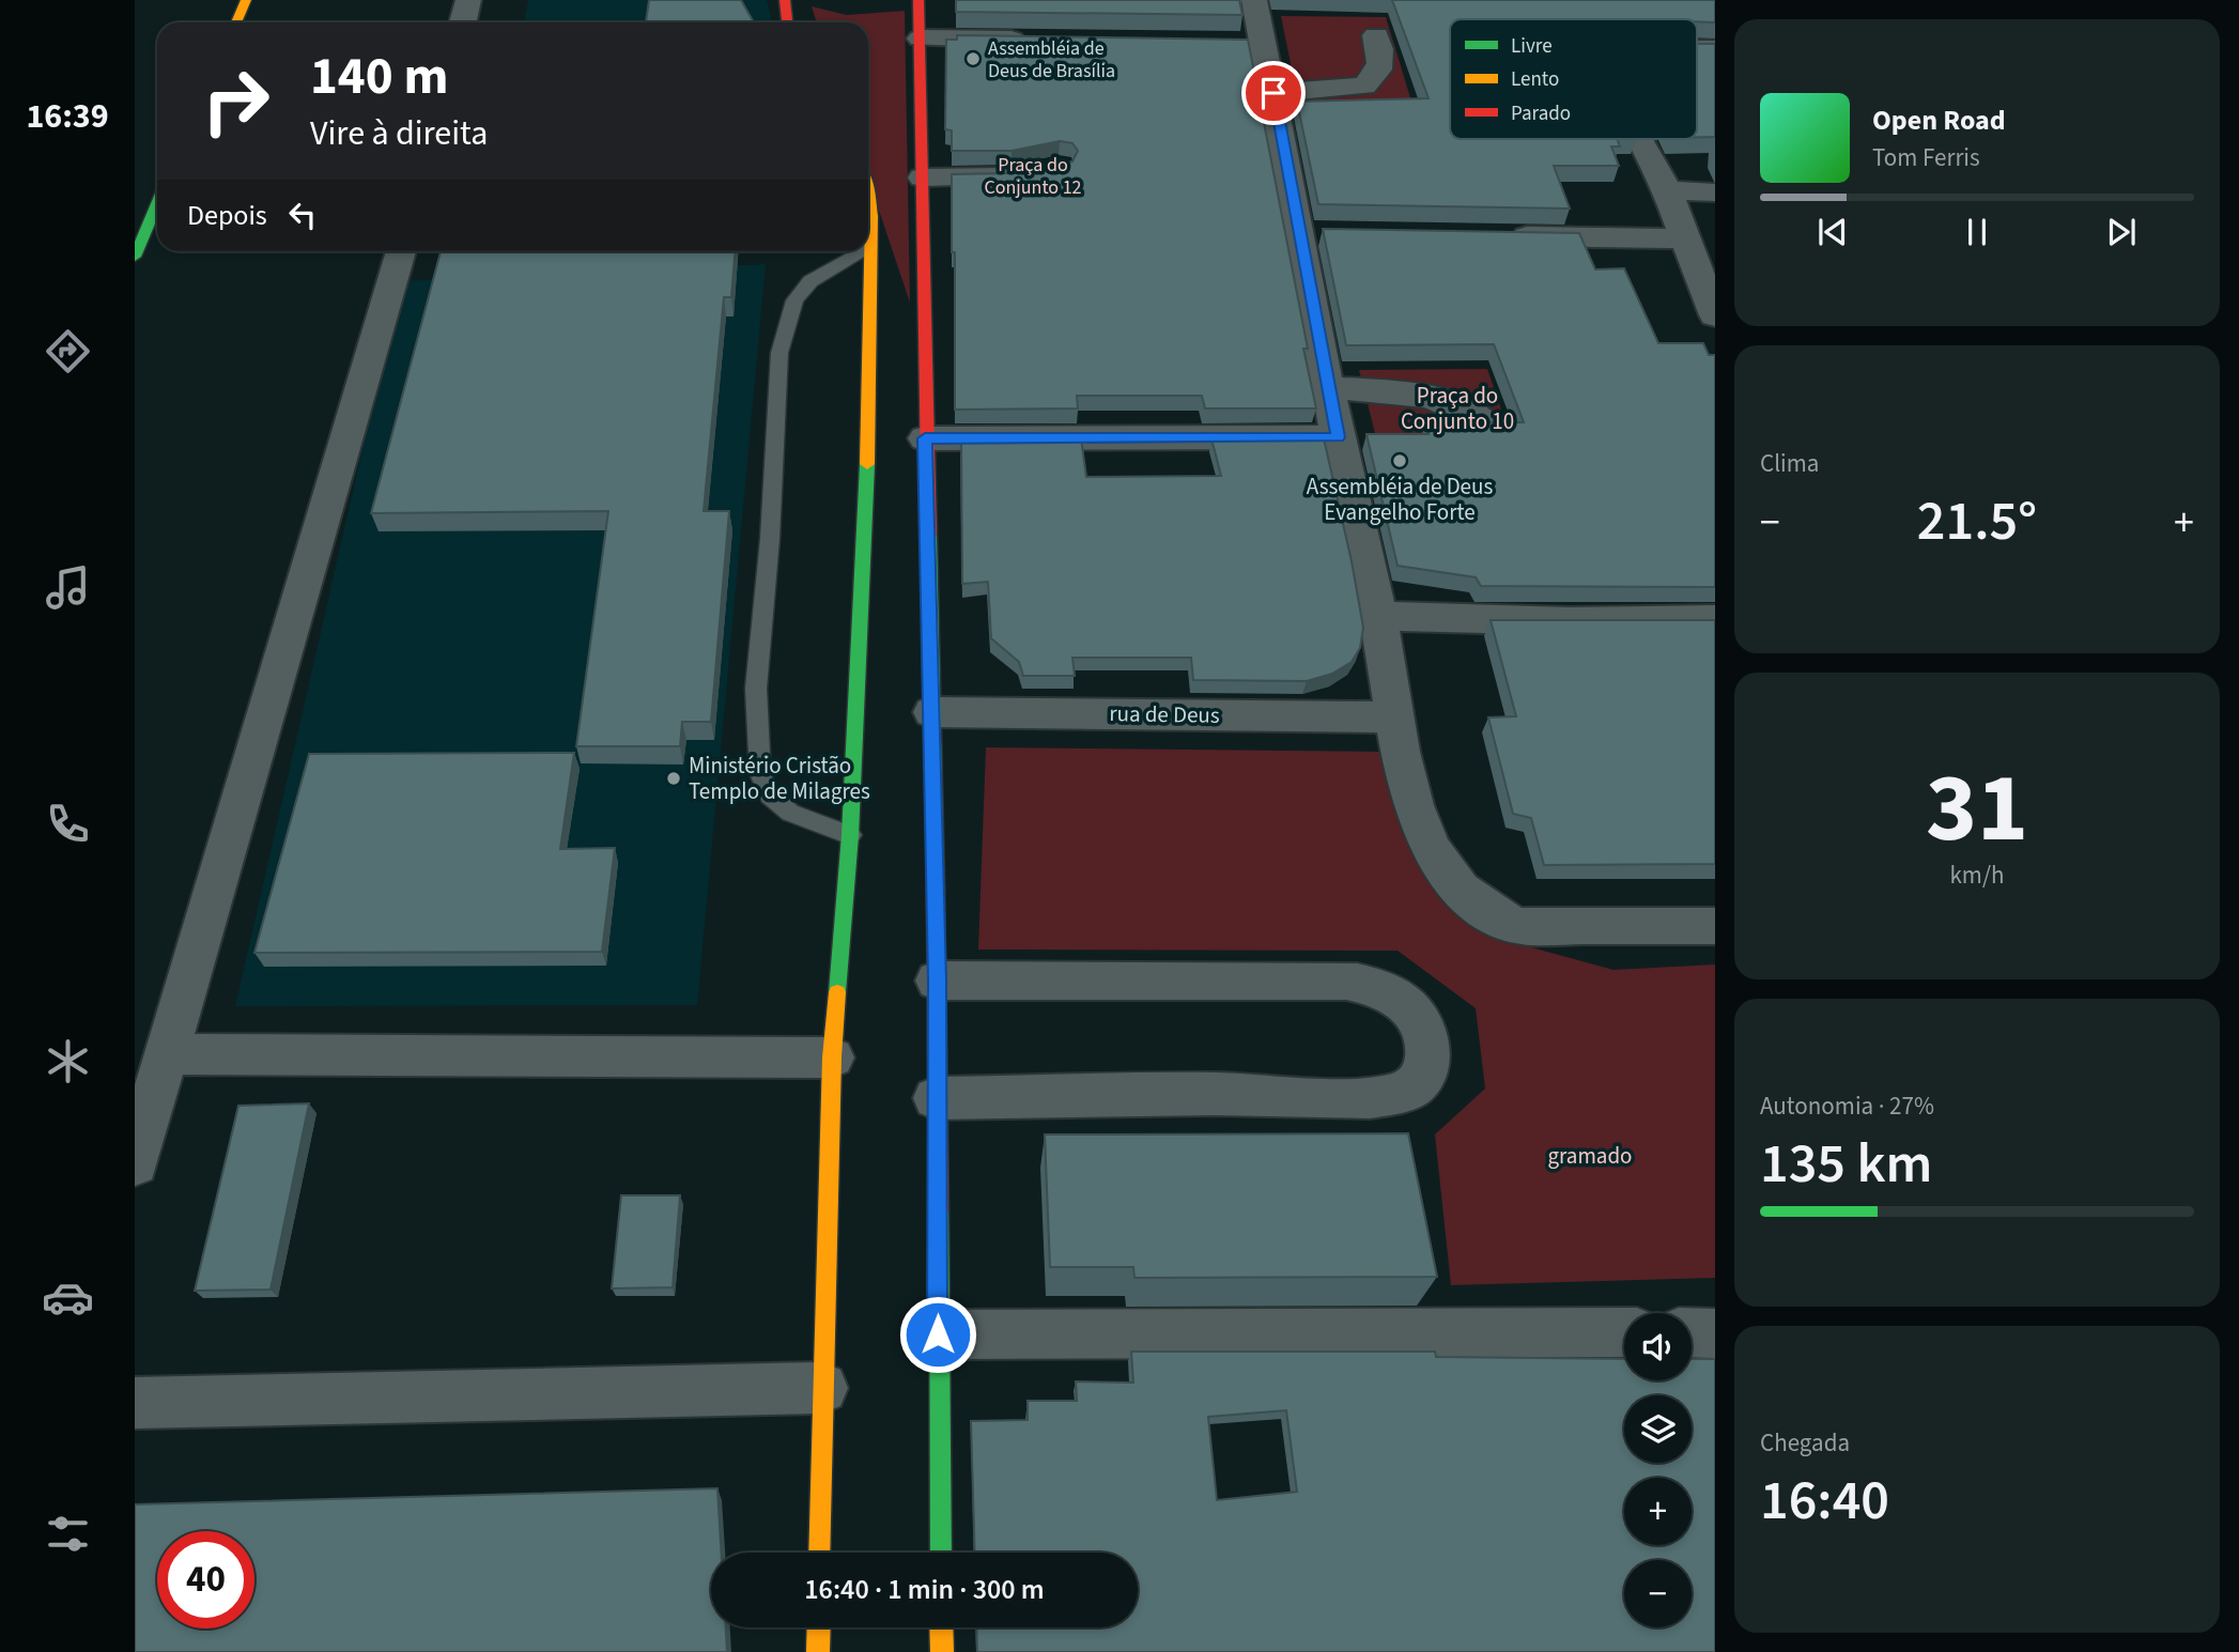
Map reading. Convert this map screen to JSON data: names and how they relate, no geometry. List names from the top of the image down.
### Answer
{
  "streets": {
    "street": ["rua de Deus"]
  },
  "parks": ["Praça do Conjunto 12", "Praça do Conjunto 10", "gramado"],
  "places": ["Assembléia de Deus de Brasília", "Assembléia de Deus Evangelho Forte", "Ministério Cristão Templo de Milagres"],
  "legend": ["Livre", "Lento", "Parado"],
  "page": {
    "tabs": "16:39",
    "turn": ["140 m", "Vire à direita"],
    "song": ["Open Road", "Tom Ferris"],
    "then": "Depois",
    "tile": [
      "Clima",
      ["31", "km/h"],
      ["Autonomia · 27%", "135 km"],
      ["Chegada", "16:40"]
    ],
    "heat": ["−", "21.5°", "+"],
    "map_buttons": ["+", "−"],
    "limit": "40",
    "trip": "16:40 · 1 min · 300 m"
  }
}
